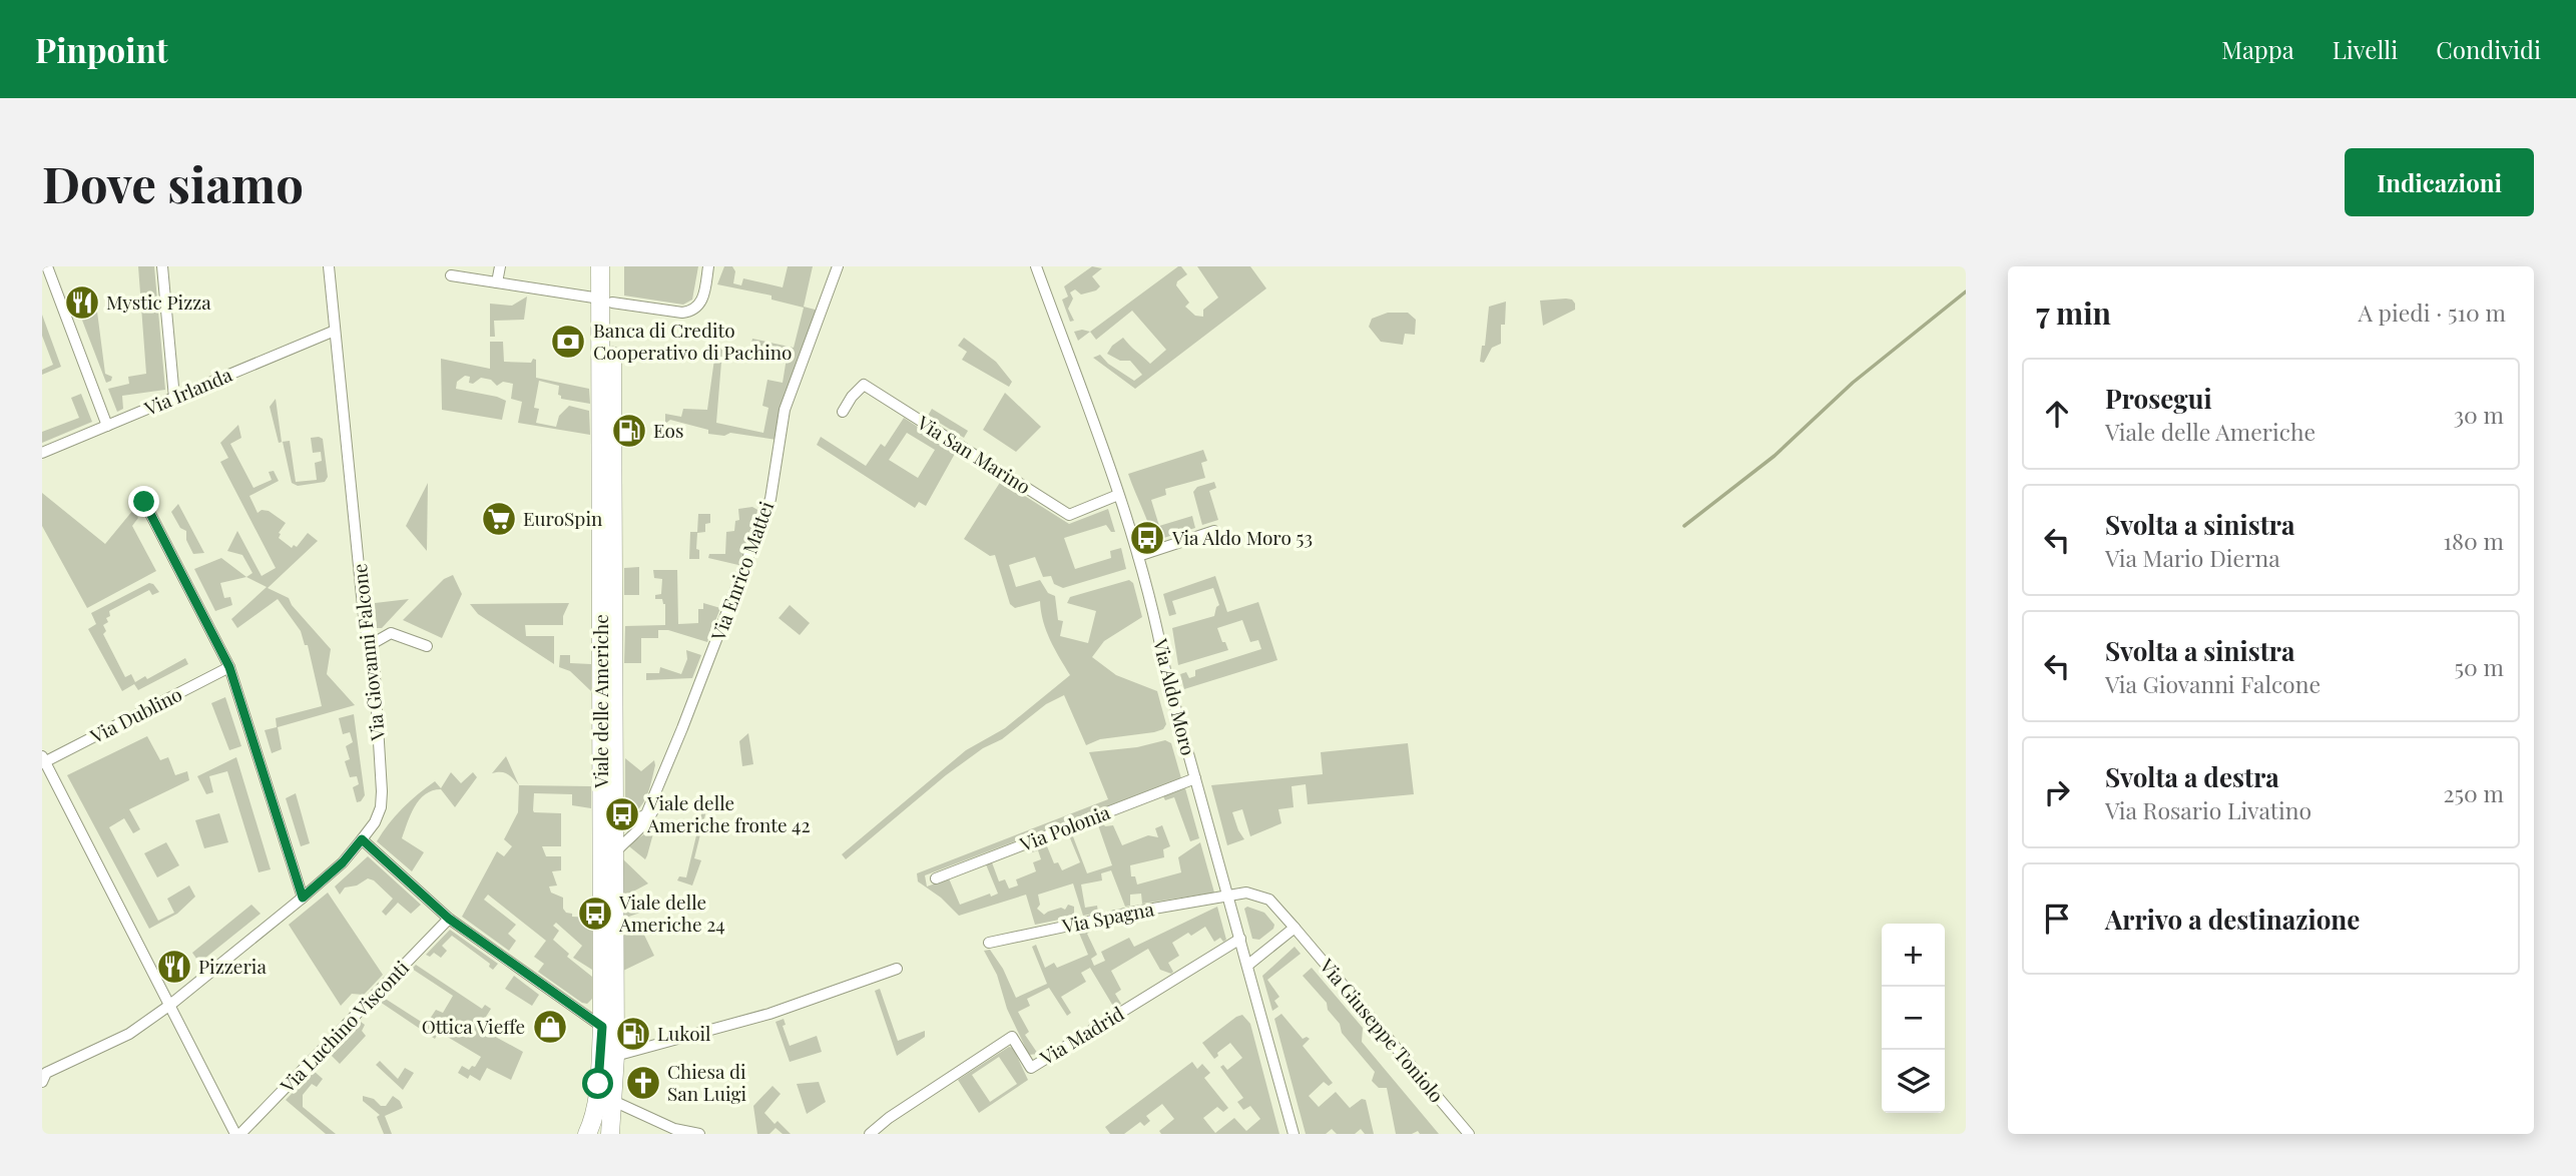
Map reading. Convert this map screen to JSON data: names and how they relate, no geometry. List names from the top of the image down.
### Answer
{
  "streets": {
    "main road": ["Viale delle Americhe"],
    "street": [
      "Via Irlanda",
      "Via San Marino",
      "Via Enrico Mattei",
      "Via Giovanni Falcone",
      "Via Aldo Moro",
      "Via Dublino",
      "Via Polonia",
      "Via Spagna",
      "Via Luchino Visconti",
      "Via Giuseppe Toniolo",
      "Via Madrid"
    ]
  },
  "crossings": [
    ["Via Irlanda", "Via Giovanni Falcone"],
    ["Via San Marino", "Via Aldo Moro"],
    ["Via Aldo Moro", "Via Polonia"],
    ["Via Aldo Moro", "Via Spagna"],
    ["Via Aldo Moro", "Via Madrid"],
    ["Via Spagna", "Via Giuseppe Toniolo"]
  ],
  "places": {
    "restaurant": ["Mystic Pizza", "Pizzeria"],
    "bank": ["Banca di Credito Cooperativo di Pachino"],
    "fuel station": ["Eos", "Lukoil"],
    "supermarket": ["EuroSpin"],
    "bus stop": ["Via Aldo Moro 53", "Viale delle Americhe fronte 42", "Viale delle Americhe 24"],
    "shop": ["Ottica Vieffe"],
    "church": ["Chiesa di San Luigi"]
  },
  "page": {
    "header": "Pinpoint",
    "nav": ["Mappa", "Livelli", "Condividi"],
    "buttons": "Indicazioni",
    "title": "Dove siamo",
    "heading": ["7 min", "A piedi · 510 m"],
    "list": [
      ["Prosegui", "Viale delle Americhe", "30 m"],
      ["Svolta a sinistra", "Via Mario Dierna", "180 m"],
      ["Svolta a sinistra", "Via Giovanni Falcone", "50 m"],
      ["Svolta a destra", "Via Rosario Livatino", "250 m"],
      "Arrivo a destinazione"
    ],
    "map_buttons": ["+", "−"]
  }
}
